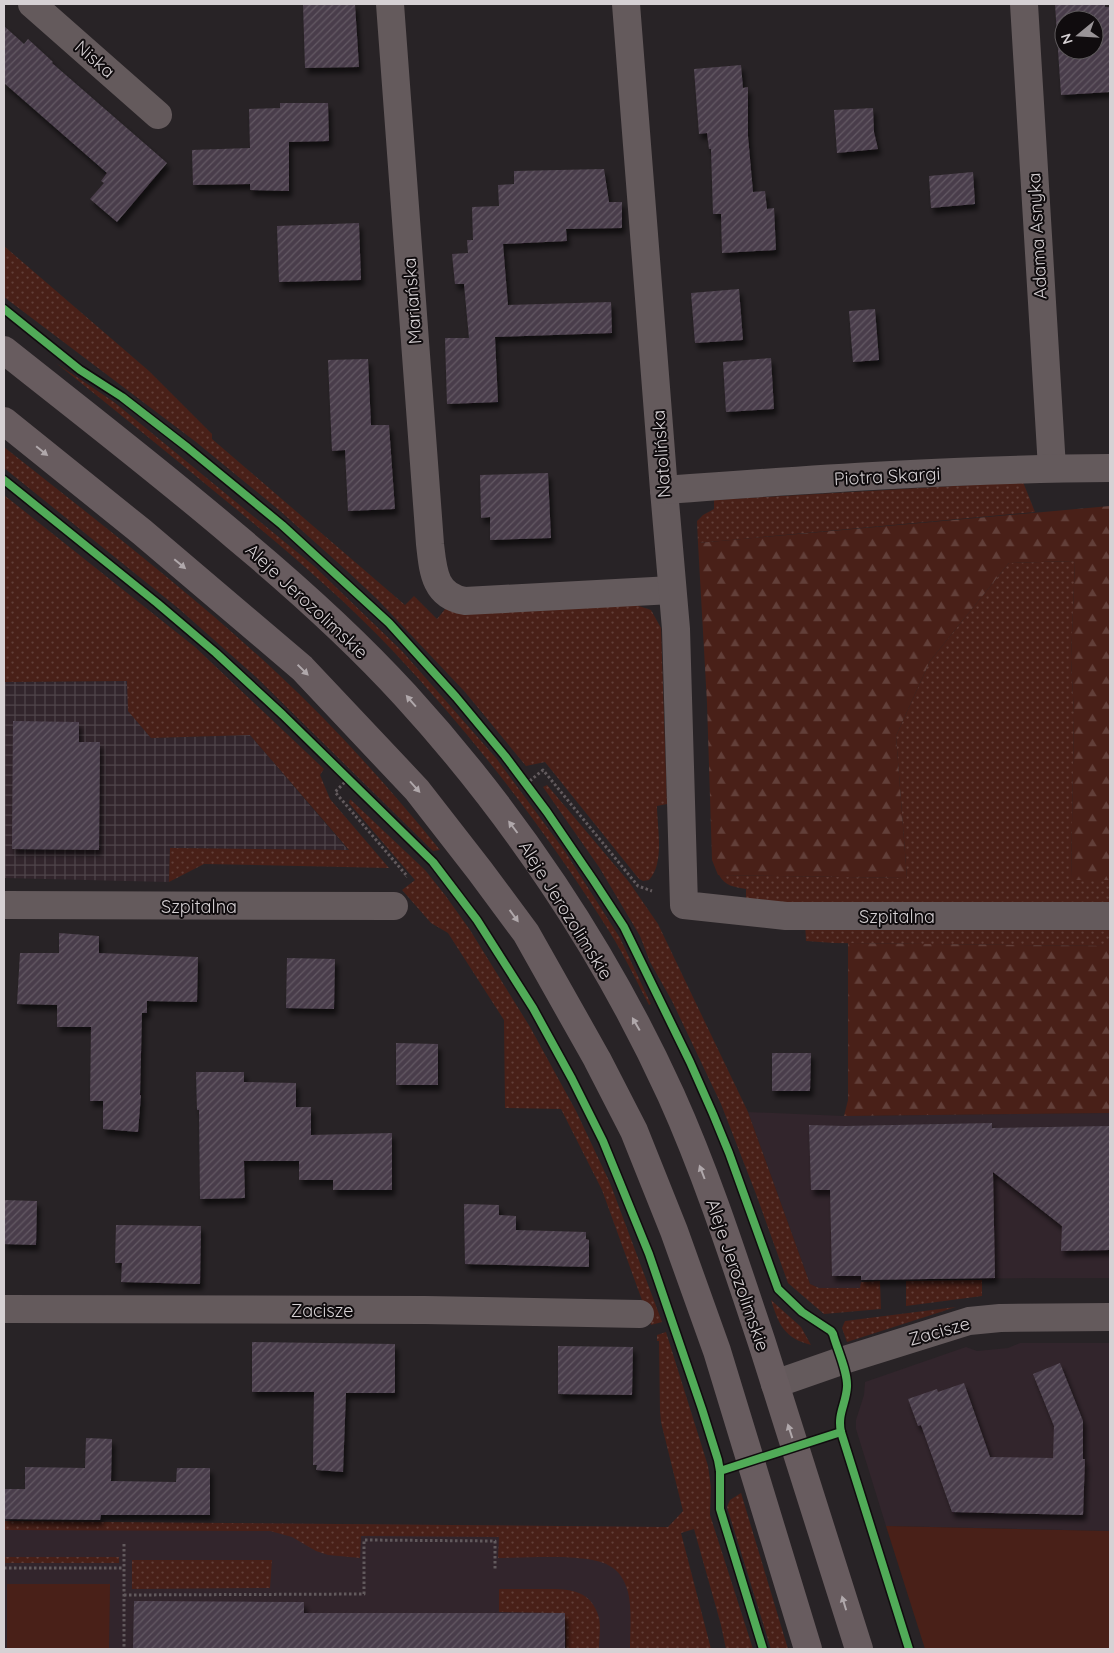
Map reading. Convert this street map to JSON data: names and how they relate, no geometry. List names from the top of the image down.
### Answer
{
  "streets": {
    "main road": ["Aleje Jerozolimskie"],
    "street": [
      "Niska",
      "Adama Asnyka",
      "Mariańska",
      "Natolińska",
      "Piotra Skargi",
      "Szpitalna",
      "Zacisze"
    ]
  },
  "crossings": [
    ["Adama Asnyka", "Piotra Skargi"],
    ["Mariańska", "Natolińska"],
    ["Natolińska", "Piotra Skargi"],
    ["Natolińska", "Szpitalna"],
    ["Aleje Jerozolimskie", "Zacisze"]
  ],
  "north": "left"
}
